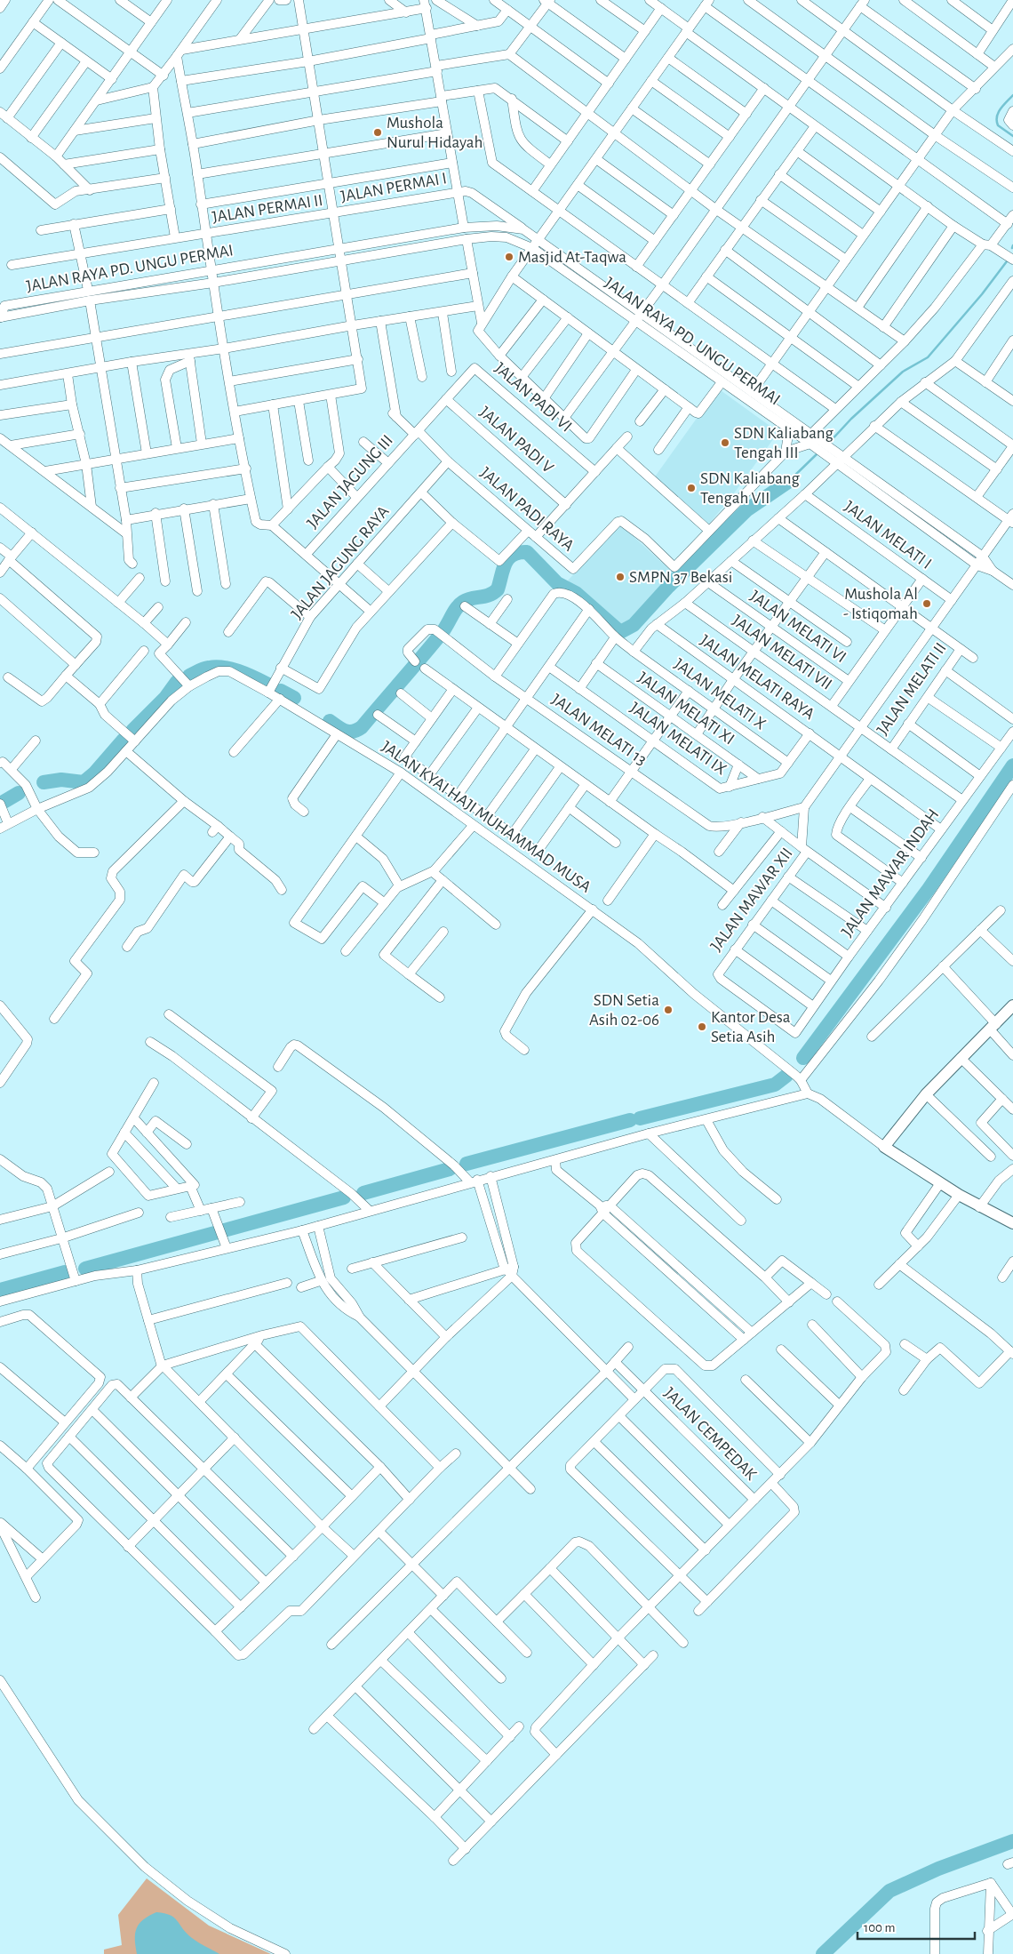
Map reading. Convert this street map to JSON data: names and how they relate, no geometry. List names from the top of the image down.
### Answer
{
  "streets": {
    "street": [
      "JALAN PERMAI I",
      "JALAN PERMAI II",
      "JALAN RAYA PD. UNGU PERMAI",
      "JALAN PADI VI",
      "JALAN PADI V",
      "JALAN JAGUNG III",
      "JALAN PADI RAYA",
      "JALAN MELATI I",
      "JALAN JAGUNG RAYA",
      "JALAN MELATI VI",
      "JALAN MELATI VII",
      "JALAN MELATI RAYA",
      "JALAN MELATI II",
      "JALAN MELATI X",
      "JALAN MELATI XI",
      "JALAN MELATI 13",
      "JALAN MELATI IX",
      "JALAN KYAI HAJI MUHAMMAD MUSA",
      "JALAN MAWAR INDAH",
      "JALAN MAWAR XII",
      "JALAN CEMPEDAK"
    ]
  },
  "crossings": [
    ["JALAN PERMAI I", "JALAN PERMAI II"],
    ["JALAN PADI VI", "JALAN PADI V"],
    ["JALAN PADI VI", "JALAN JAGUNG III"],
    ["JALAN PADI VI", "JALAN PADI RAYA"],
    ["JALAN JAGUNG III", "JALAN PADI RAYA"],
    ["JALAN JAGUNG III", "JALAN JAGUNG RAYA"],
    ["JALAN PADI RAYA", "JALAN JAGUNG RAYA"],
    ["JALAN JAGUNG RAYA", "JALAN KYAI HAJI MUHAMMAD MUSA"],
    ["JALAN MELATI VII", "JALAN MELATI II"],
    ["JALAN MELATI RAYA", "JALAN MELATI IX"],
    ["JALAN MELATI RAYA", "JALAN MAWAR INDAH"],
    ["JALAN MELATI X", "JALAN MELATI IX"],
    ["JALAN MELATI XI", "JALAN MELATI IX"],
    ["JALAN MAWAR INDAH", "JALAN MAWAR XII"]
  ],
  "places": [
    "Mushola Nurul Hidayah",
    "Masjid At-Taqwa",
    "SDN Kaliabang Tengah III",
    "SDN Kaliabang Tengah VII",
    "SMPN 37 Bekasi",
    "Mushola Al - Istiqomah",
    "SDN Setia Asih 02-06",
    "Kantor Desa Setia Asih"
  ],
  "scale_bar": "100 m"
}
